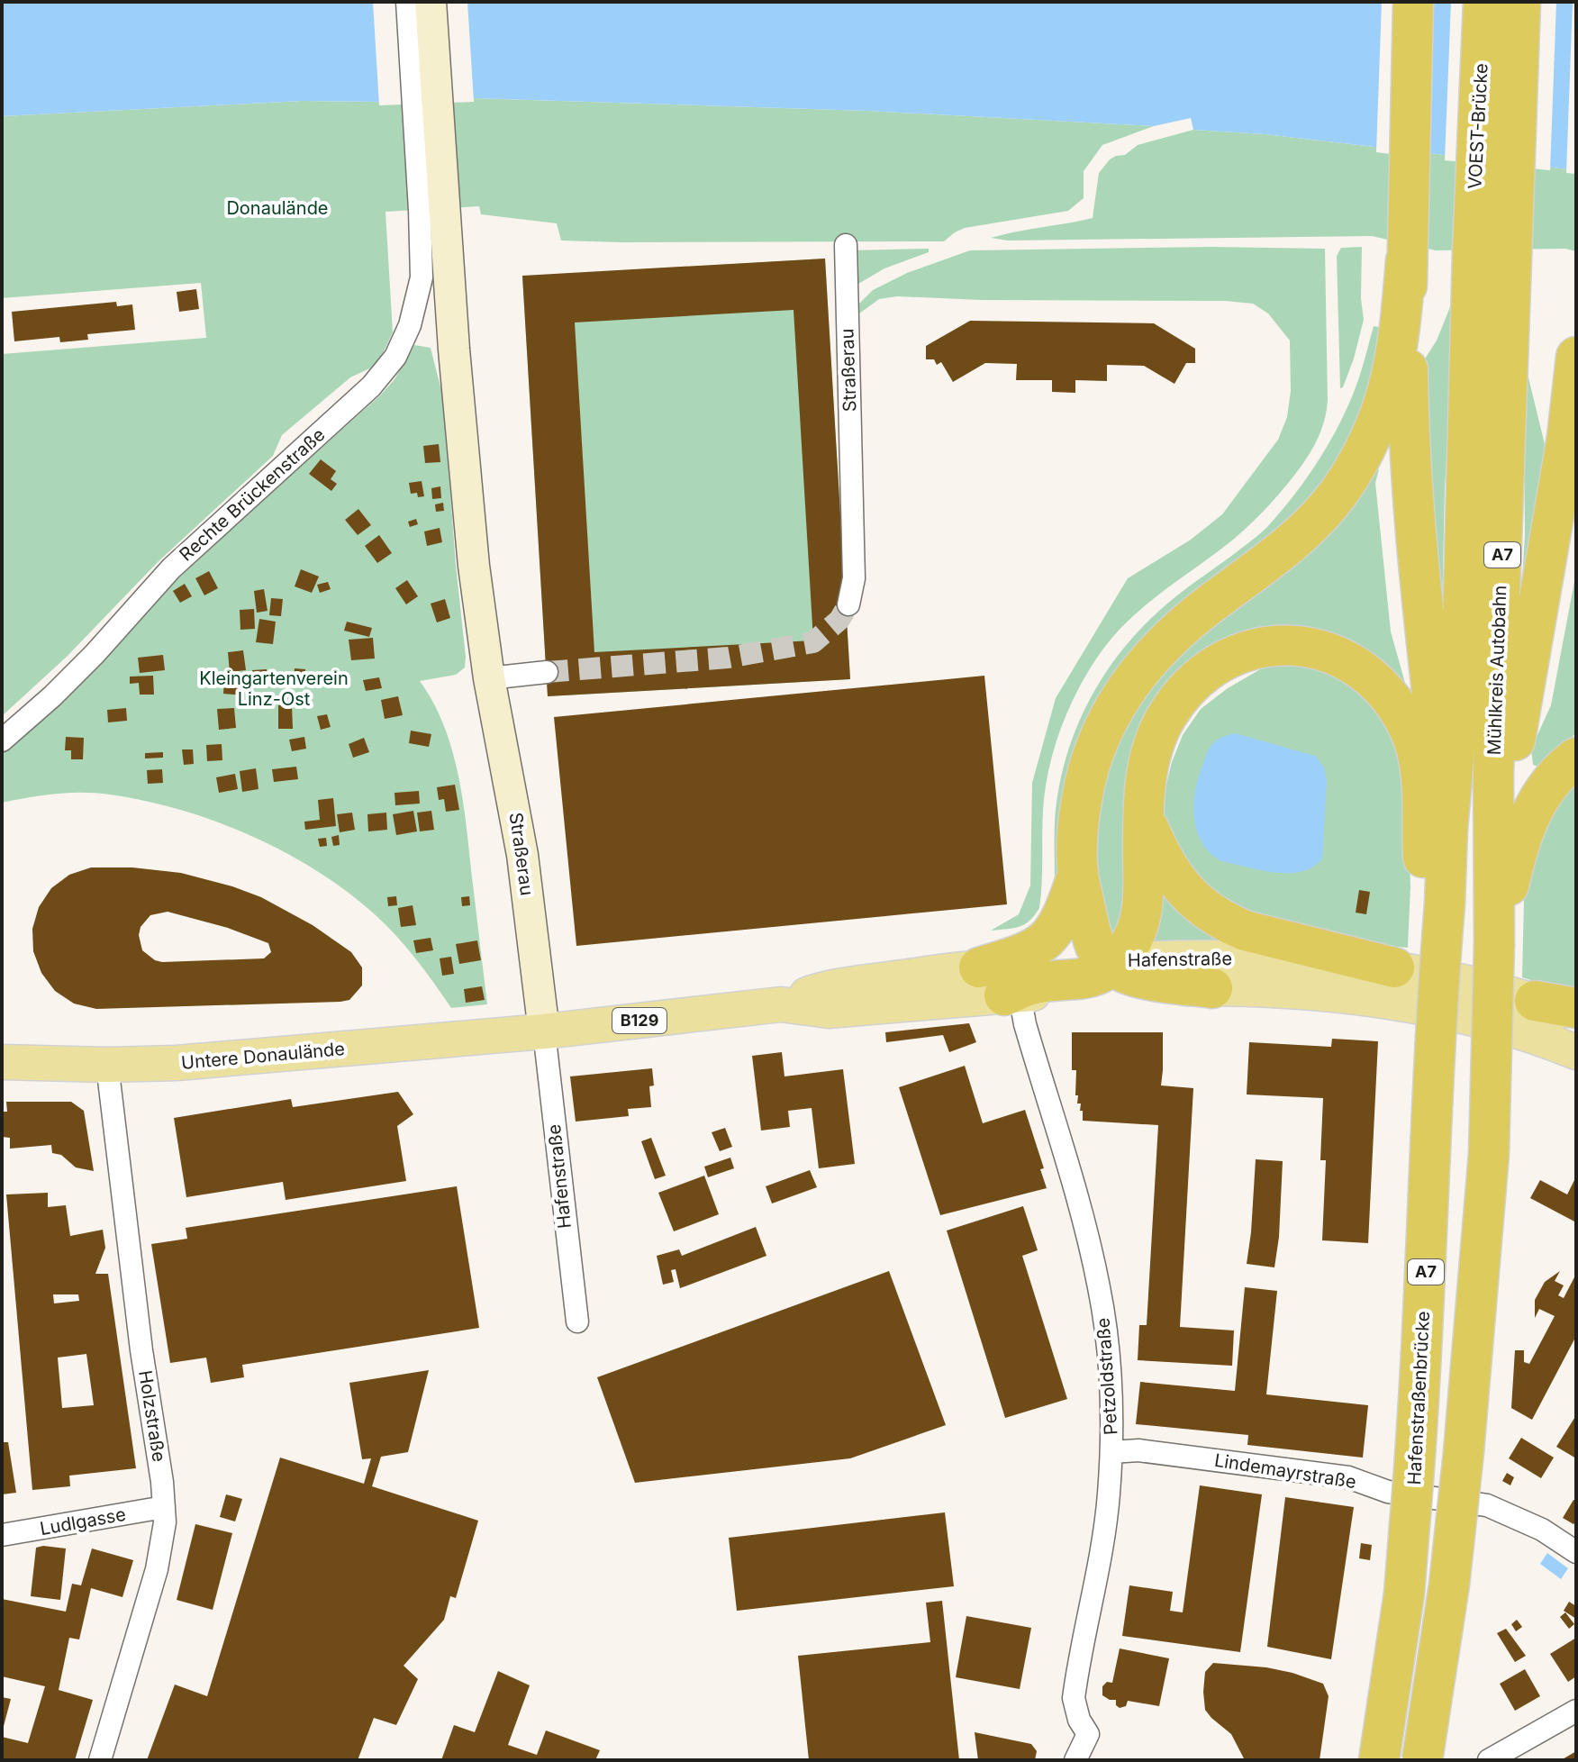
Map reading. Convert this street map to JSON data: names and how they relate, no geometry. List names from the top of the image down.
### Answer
{
  "streets": {
    "highway": [
      "VOEST-Brücke",
      "A7",
      "Mühlkreis Autobahn",
      "Hafenstraßenbrücke"
    ],
    "main road": [
      "Straßerau",
      "Hafenstraße",
      "B129",
      "Untere Donaulände"
    ],
    "street": [
      "Rechte Brückenstraße",
      "Petzoldstraße",
      "Holzstraße",
      "Lindemayrstraße",
      "Ludlgasse"
    ]
  },
  "crossings": [
    ["VOEST-Brücke", "Mühlkreis Autobahn"],
    ["Straßerau", "Rechte Brückenstraße"],
    ["Straßerau", "Hafenstraße"],
    ["Straßerau", "Untere Donaulände"],
    ["A7", "Mühlkreis Autobahn"],
    ["Mühlkreis Autobahn", "Hafenstraßenbrücke"],
    ["Hafenstraße", "Untere Donaulände"],
    ["Hafenstraße", "Petzoldstraße"],
    ["Untere Donaulände", "Holzstraße"],
    ["Petzoldstraße", "Lindemayrstraße"],
    ["Holzstraße", "Ludlgasse"]
  ],
  "parks": ["Donaulände", "Kleingartenverein Linz-Ost"]
}
